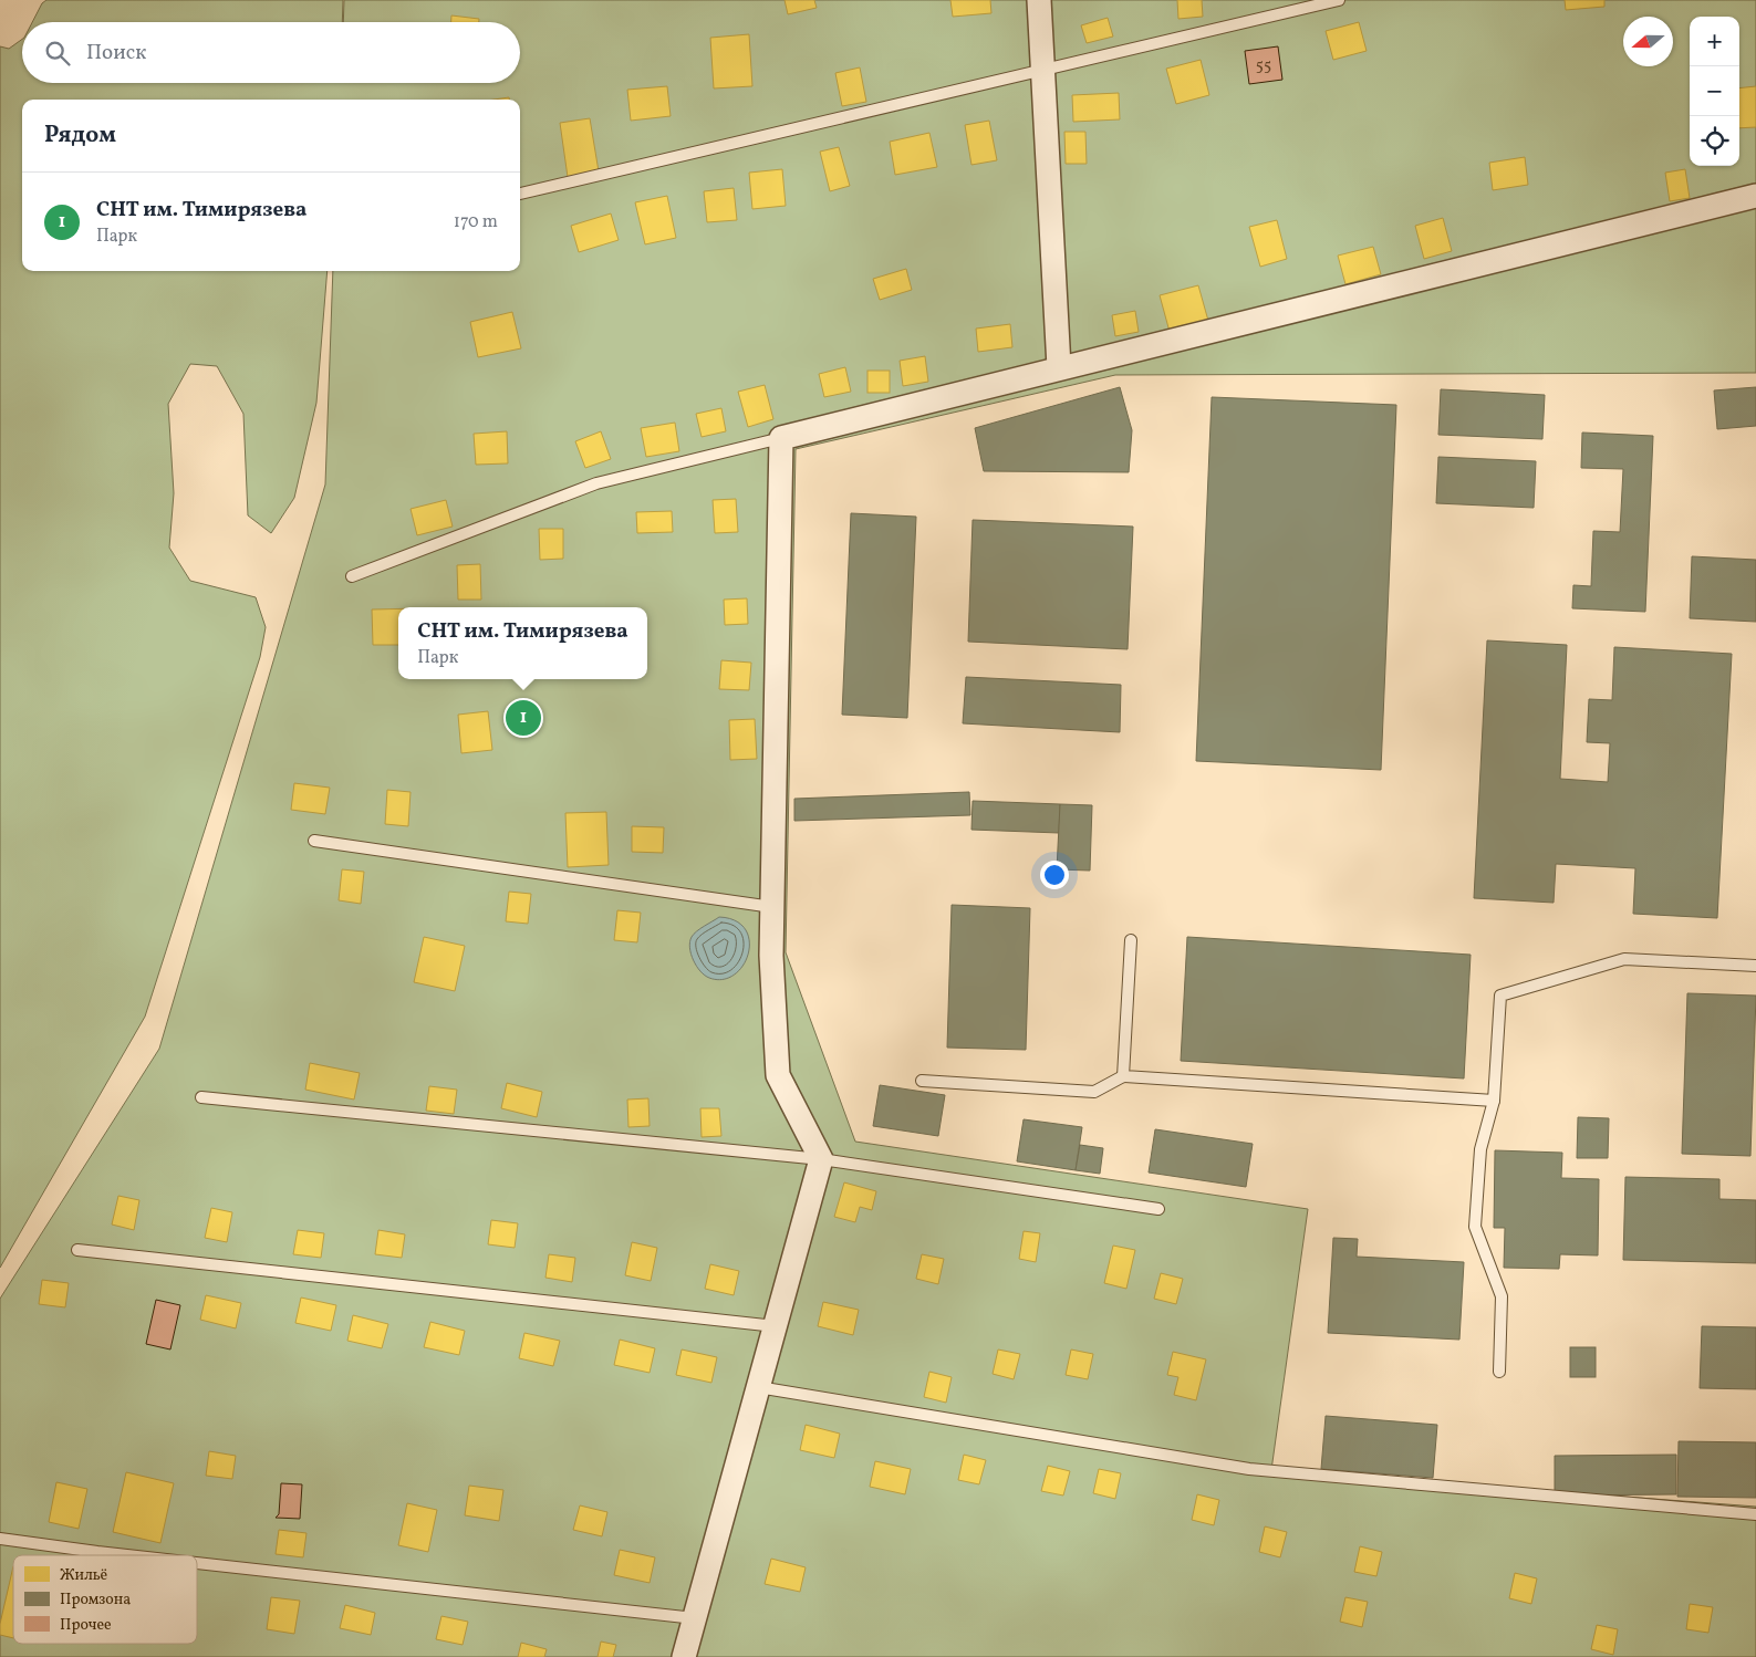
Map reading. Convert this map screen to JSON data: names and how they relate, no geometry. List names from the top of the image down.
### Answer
{
  "house_numbers": ["55"],
  "legend": ["Жильё", "Промзона", "Прочее"],
  "north": "left",
  "page": {
    "map_buttons": ["+", "−"],
    "search": "Поиск",
    "heading": "Рядом",
    "list": [
      {
        "mark": "1",
        "name": "СНТ им. Тимирязева",
        "note": "Парк",
        "value": "170 m"
      }
    ],
    "popup": ["СНТ им. Тимирязева", "Парк"],
    "pins": "1"
  }
}
